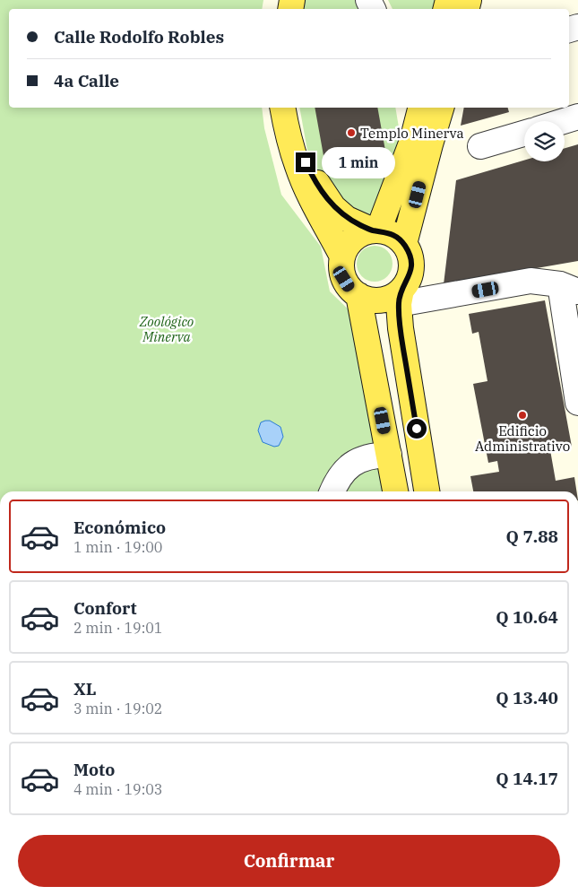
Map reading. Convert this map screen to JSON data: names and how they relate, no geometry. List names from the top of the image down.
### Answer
{
  "parks": ["Zoológico Minerva"],
  "places": ["Templo Minerva", "Edificio Administrativo"],
  "page": {
    "banner": ["Calle Rodolfo Robles", "4a Calle"],
    "bubble": "1 min",
    "list": [
      {
        "name": "Económico",
        "note": "1 min · 19:00",
        "value": "Q 7.88"
      },
      {
        "name": "Confort",
        "note": "2 min · 19:01",
        "value": "Q 10.64"
      },
      {
        "name": "XL",
        "note": "3 min · 19:02",
        "value": "Q 13.40"
      },
      {
        "name": "Moto",
        "note": "4 min · 19:03",
        "value": "Q 14.17"
      }
    ],
    "buttons": "Confirmar"
  }
}
